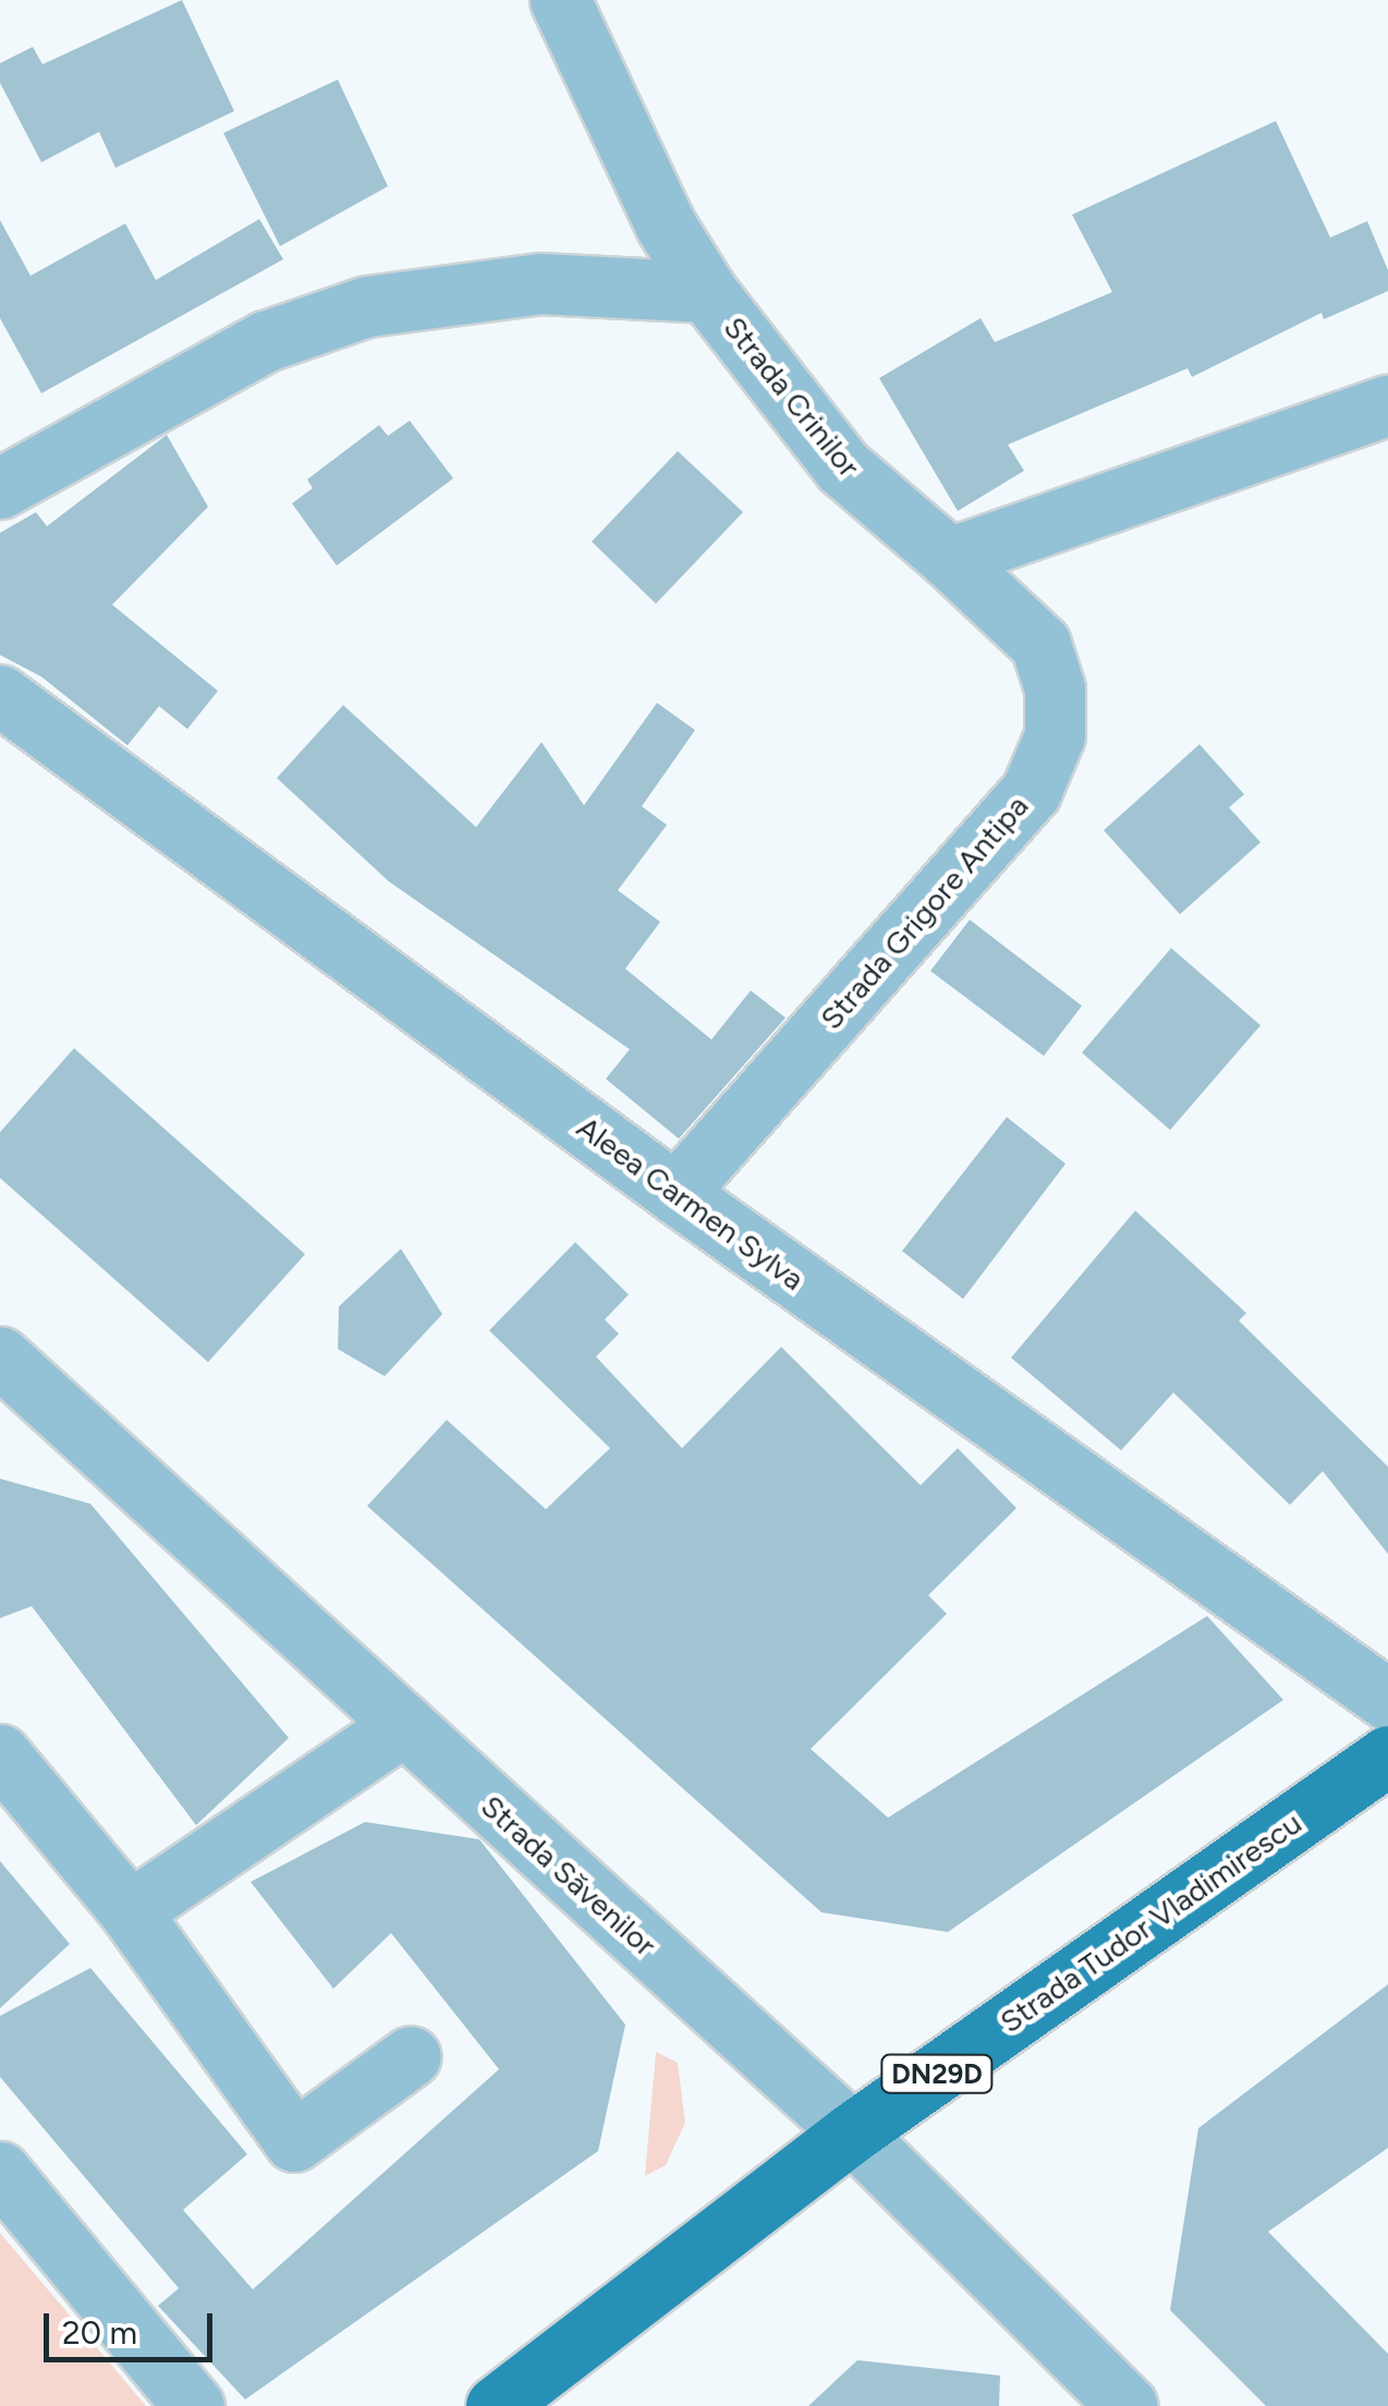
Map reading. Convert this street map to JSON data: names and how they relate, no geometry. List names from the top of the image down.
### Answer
{
  "streets": {
    "main road": ["Strada Tudor Vladimirescu", "DN29D"],
    "street": [
      "Strada Crinilor",
      "Strada Grigore Antipa",
      "Aleea Carmen Sylva",
      "Strada Săvenilor"
    ]
  },
  "crossings": [
    ["Strada Crinilor", "Strada Grigore Antipa"],
    ["Strada Grigore Antipa", "Aleea Carmen Sylva"],
    ["Strada Săvenilor", "Strada Tudor Vladimirescu"]
  ],
  "scale_bar": "20 m"
}
